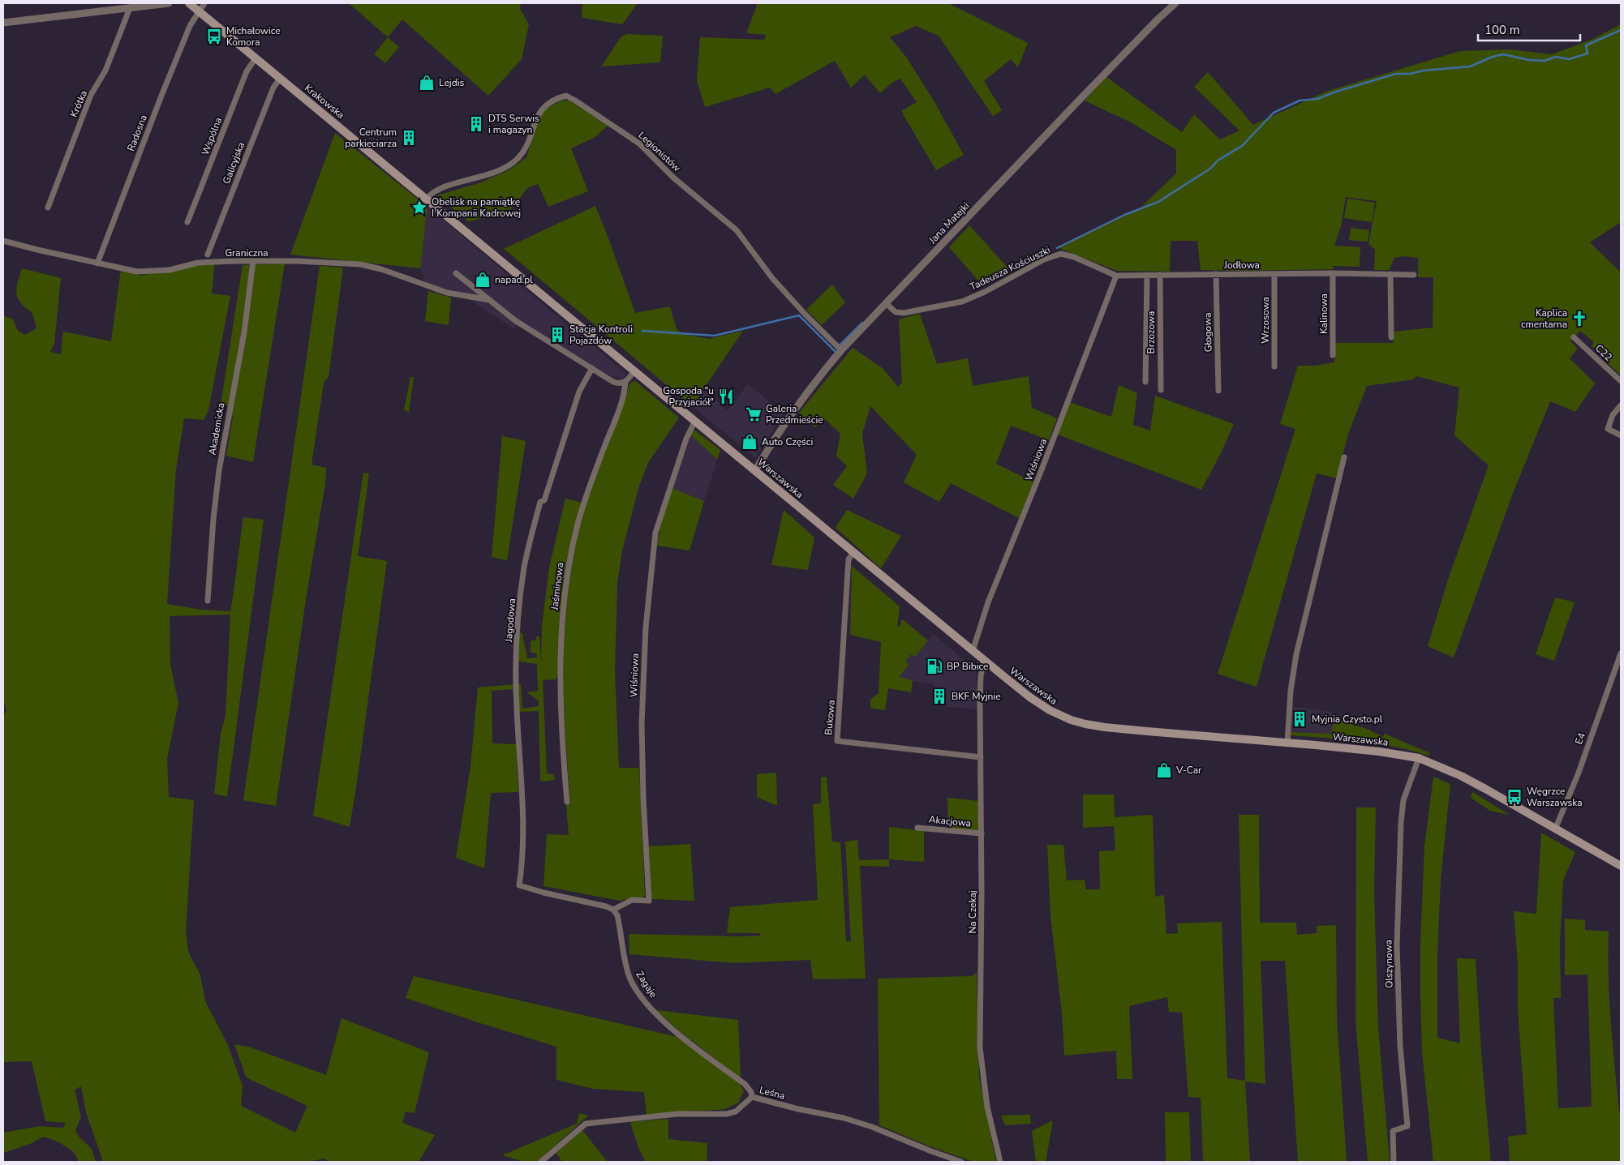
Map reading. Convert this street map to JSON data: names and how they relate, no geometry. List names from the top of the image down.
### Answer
{
  "streets": {
    "main road": ["Krakowska", "Warszawska"],
    "street": [
      "Krótka",
      "Radosna",
      "Wspólna",
      "Legionistów",
      "Galicyjska",
      "Jana Matejki",
      "Graniczna",
      "Jodłowa",
      "Tadeusza Kościuszki",
      "Kalinowa",
      "Wrzosowa",
      "Brzozowa",
      "Głogowa",
      "C22",
      "Akademicka",
      "Wiśniowa",
      "Jaśminowa",
      "Jagodowa",
      "Bukowa",
      "E4",
      "Akacjowa",
      "Na Czekaj",
      "Olszynowa",
      "Zagaje",
      "Leśna"
    ]
  },
  "crossings": [
    ["Krakowska", "Radosna"],
    ["Krakowska", "Wspólna"],
    ["Krakowska", "Legionistów"],
    ["Krakowska", "Galicyjska"],
    ["Krakowska", "Warszawska"],
    ["Radosna", "Graniczna"],
    ["Legionistów", "Jana Matejki"],
    ["Jana Matejki", "Tadeusza Kościuszki"],
    ["Jana Matejki", "Warszawska"],
    ["Graniczna", "Akademicka"],
    ["Graniczna", "Jaśminowa"],
    ["Graniczna", "Jagodowa"],
    ["Jodłowa", "Tadeusza Kościuszki"],
    ["Jodłowa", "Kalinowa"],
    ["Jodłowa", "Wrzosowa"],
    ["Jodłowa", "Brzozowa"],
    ["Jodłowa", "Głogowa"],
    ["Jodłowa", "Wiśniowa"],
    ["Wiśniowa", "Warszawska"],
    ["Wiśniowa", "Jagodowa"],
    ["Wiśniowa", "Zagaje"],
    ["Warszawska", "Bukowa"],
    ["Warszawska", "E4"],
    ["Warszawska", "Na Czekaj"],
    ["Warszawska", "Olszynowa"],
    ["Jagodowa", "Zagaje"],
    ["Bukowa", "Na Czekaj"],
    ["Akacjowa", "Na Czekaj"],
    ["Zagaje", "Leśna"]
  ],
  "places": {
    "bus stop": ["Michałowice Komora", "Węgrzce Warszawska"],
    "shop": [
      "Lejdis",
      "napad.pl",
      "Auto Części",
      "V-Car"
    ],
    "building": [
      "DTS Serwis i magazyn",
      "Centrum parkieciarza",
      "Stacja Kontroli Pojazdów",
      "BKF Myjnie",
      "Myjnia Czysto.pl"
    ],
    "place": ["Obelisk na pamiątkę I Kompanii Kadrowej"],
    "church": ["Kaplica cmentarna"],
    "restaurant": ["Gospoda \"u Przyjaciół\""],
    "supermarket": ["Galeria Przedmieście"],
    "fuel station": ["BP Bibice"]
  },
  "scale_bar": "100 m"
}
